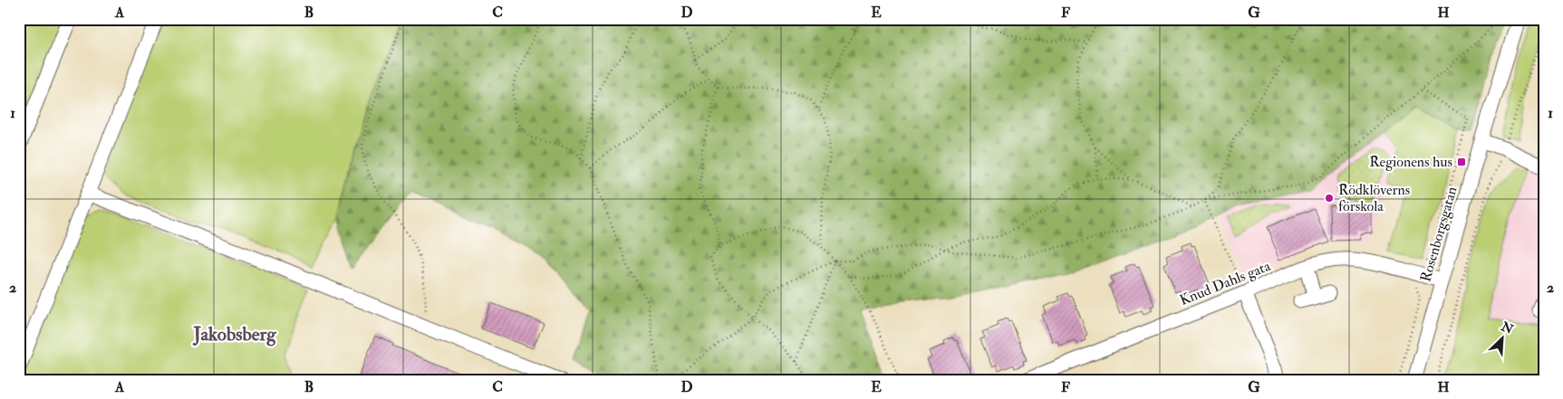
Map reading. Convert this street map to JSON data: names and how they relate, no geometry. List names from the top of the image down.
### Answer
{
  "streets": {
    "street": ["Rosenborgsgatan", "Knud Dahls gata"]
  },
  "crossings": [
    ["Rosenborgsgatan", "Knud Dahls gata"]
  ],
  "districts": ["Jakobsberg"],
  "places": {
    "transit": ["Regionens hus"],
    "other": ["Rödklöverns förskola"]
  },
  "north": "top right",
  "grid": {
    "columns": [
      "A",
      "B",
      "C",
      "D",
      "E",
      "F",
      "G",
      "H"
    ],
    "rows": ["1", "2"]
  }
}
